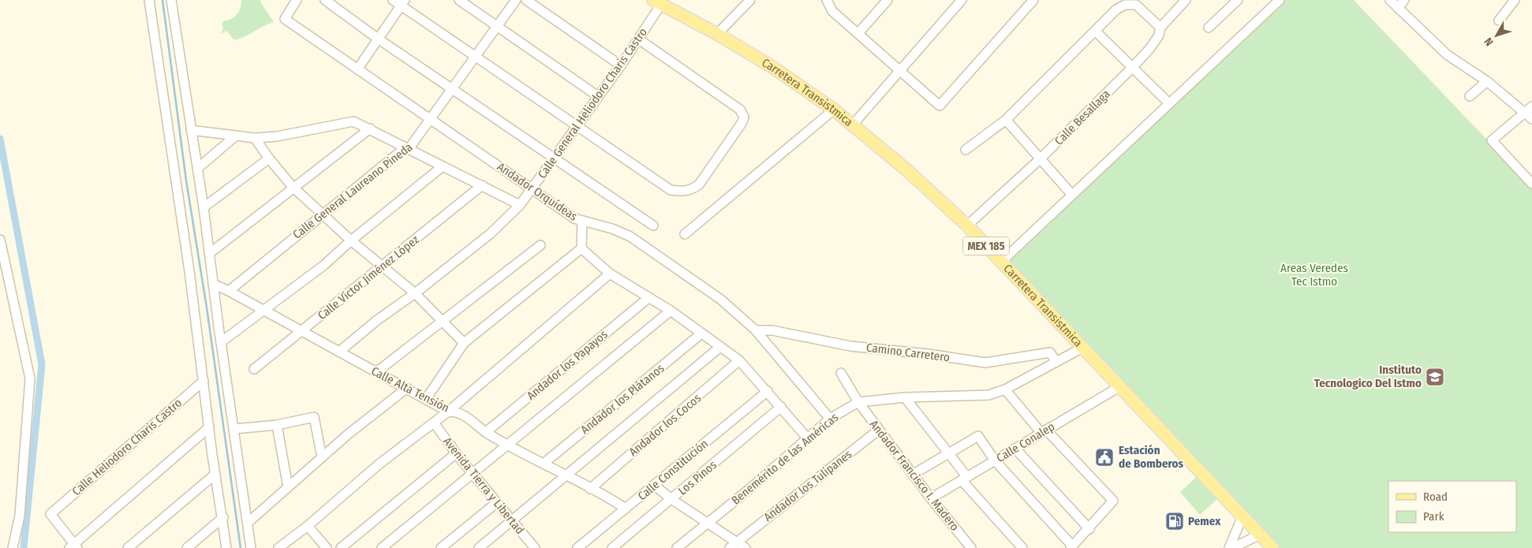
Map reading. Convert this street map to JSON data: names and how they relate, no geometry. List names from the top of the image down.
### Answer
{
  "streets": {
    "main road": ["Carretera Transistmica", "MEX 185"],
    "street": [
      "Calle General Heliodoro Charis Castro",
      "Calle Besallaga",
      "Calle General Laureano Pineda",
      "Andador Orquídeas",
      "Calle Víctor Jiménez López",
      "Camino Carretero",
      "Andador los Papayos",
      "Calle Alta Tensión",
      "Andador los Plátanos",
      "Andador los Cocos",
      "Calle Conalep",
      "Calle Heliodoro Charis Castro",
      "Benemérito de las Américas",
      "Calle Constitución",
      "Andador Francisco I. Madero",
      "Los Pinos",
      "Avenida Tierra y Libertad",
      "Andador los Tulipanes"
    ]
  },
  "crossings": [
    ["Carretera Transistmica", "Calle General Heliodoro Charis Castro"],
    ["Carretera Transistmica", "Calle Besallaga"],
    ["Carretera Transistmica", "Calle Conalep"],
    ["Carretera Transistmica", "Benemérito de las Américas"],
    ["Calle General Heliodoro Charis Castro", "Andador Orquídeas"],
    ["Calle General Heliodoro Charis Castro", "Calle Alta Tensión"],
    ["Calle General Laureano Pineda", "Andador Orquídeas"],
    ["Calle General Laureano Pineda", "Calle Alta Tensión"],
    ["Andador Orquídeas", "Camino Carretero"],
    ["Andador Orquídeas", "Benemérito de las Américas"],
    ["Calle Víctor Jiménez López", "Calle Alta Tensión"],
    ["Camino Carretero", "Benemérito de las Américas"],
    ["Andador los Papayos", "Calle Alta Tensión"],
    ["Calle Alta Tensión", "Andador los Plátanos"],
    ["Calle Alta Tensión", "Andador los Cocos"],
    ["Calle Alta Tensión", "Calle Constitución"],
    ["Calle Conalep", "Andador Francisco I. Madero"],
    ["Benemérito de las Américas", "Andador Francisco I. Madero"],
    ["Andador Francisco I. Madero", "Andador los Tulipanes"]
  ],
  "parks": ["Areas Veredes Tec Istmo"],
  "places": {
    "school or university": ["Instituto Tecnologico Del Istmo"],
    "public building": ["Estación de Bomberos"],
    "fuel station": ["Pemex"]
  },
  "legend": ["Road", "Park"],
  "north": "bottom left"
}
